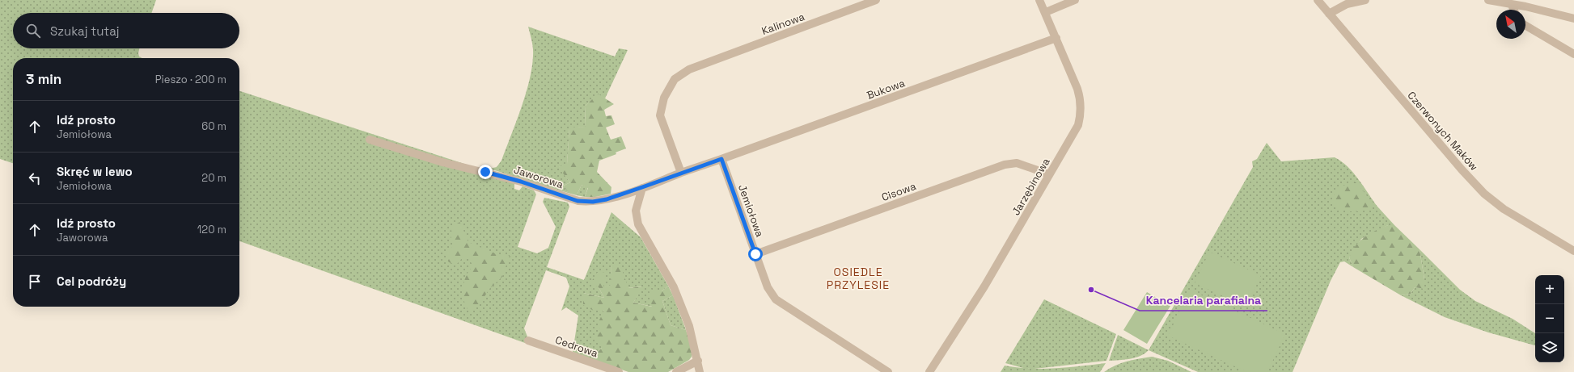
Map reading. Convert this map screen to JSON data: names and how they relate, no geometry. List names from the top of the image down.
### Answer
{
  "streets": {
    "street": [
      "Kalinowa",
      "Bukowa",
      "Czerwonych Maków",
      "Jaworowa",
      "Jarzębinowa",
      "Cisowa",
      "Jemiołowa",
      "Cedrowa"
    ]
  },
  "crossings": [
    ["Kalinowa", "Jaworowa"],
    ["Bukowa", "Jarzębinowa"],
    ["Bukowa", "Jemiołowa"],
    ["Jarzębinowa", "Cisowa"],
    ["Cisowa", "Jemiołowa"]
  ],
  "districts": ["OSIEDLE PRZYLESIE"],
  "places": ["Kancelaria parafialna"],
  "north": "top left",
  "page": {
    "search": "Szukaj tutaj",
    "heading": ["3 min", "Pieszo · 200 m"],
    "list": [
      ["Idź prosto", "Jemiołowa", "60 m"],
      ["Skręć w lewo", "Jemiołowa", "20 m"],
      ["Idź prosto", "Jaworowa", "120 m"],
      "Cel podróży"
    ],
    "map_buttons": ["+", "−"]
  }
}
